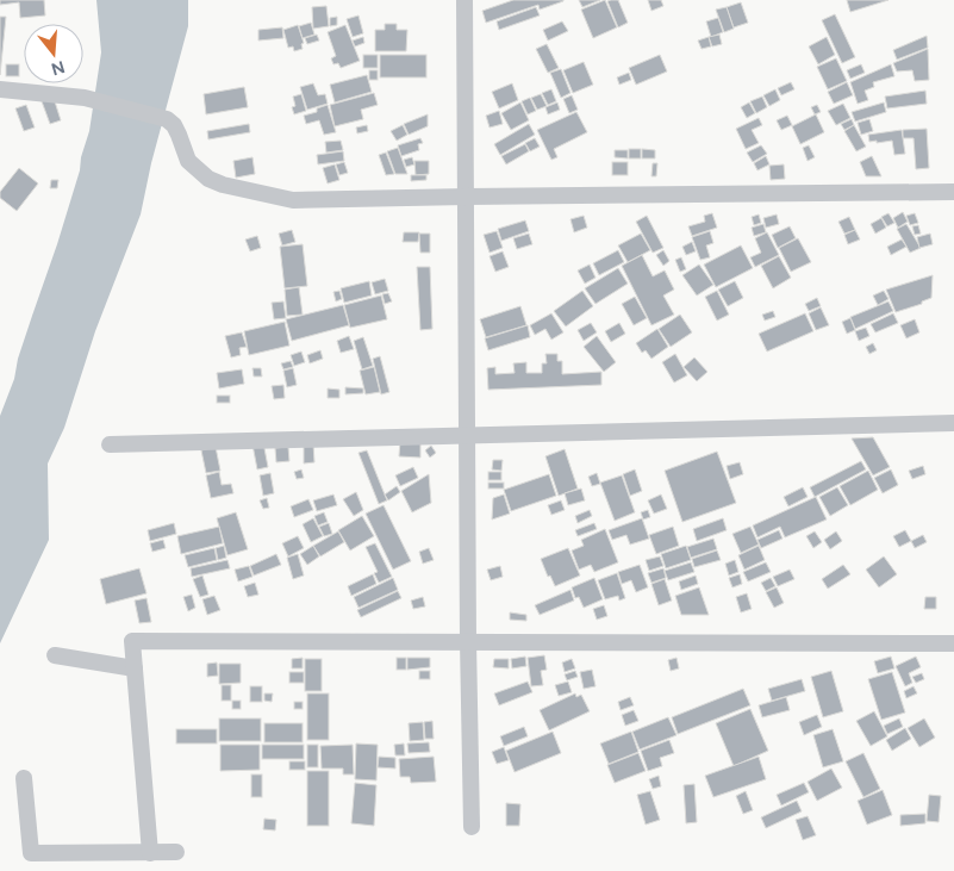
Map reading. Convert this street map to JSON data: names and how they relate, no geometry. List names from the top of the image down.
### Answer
{
  "north": "bottom"
}
